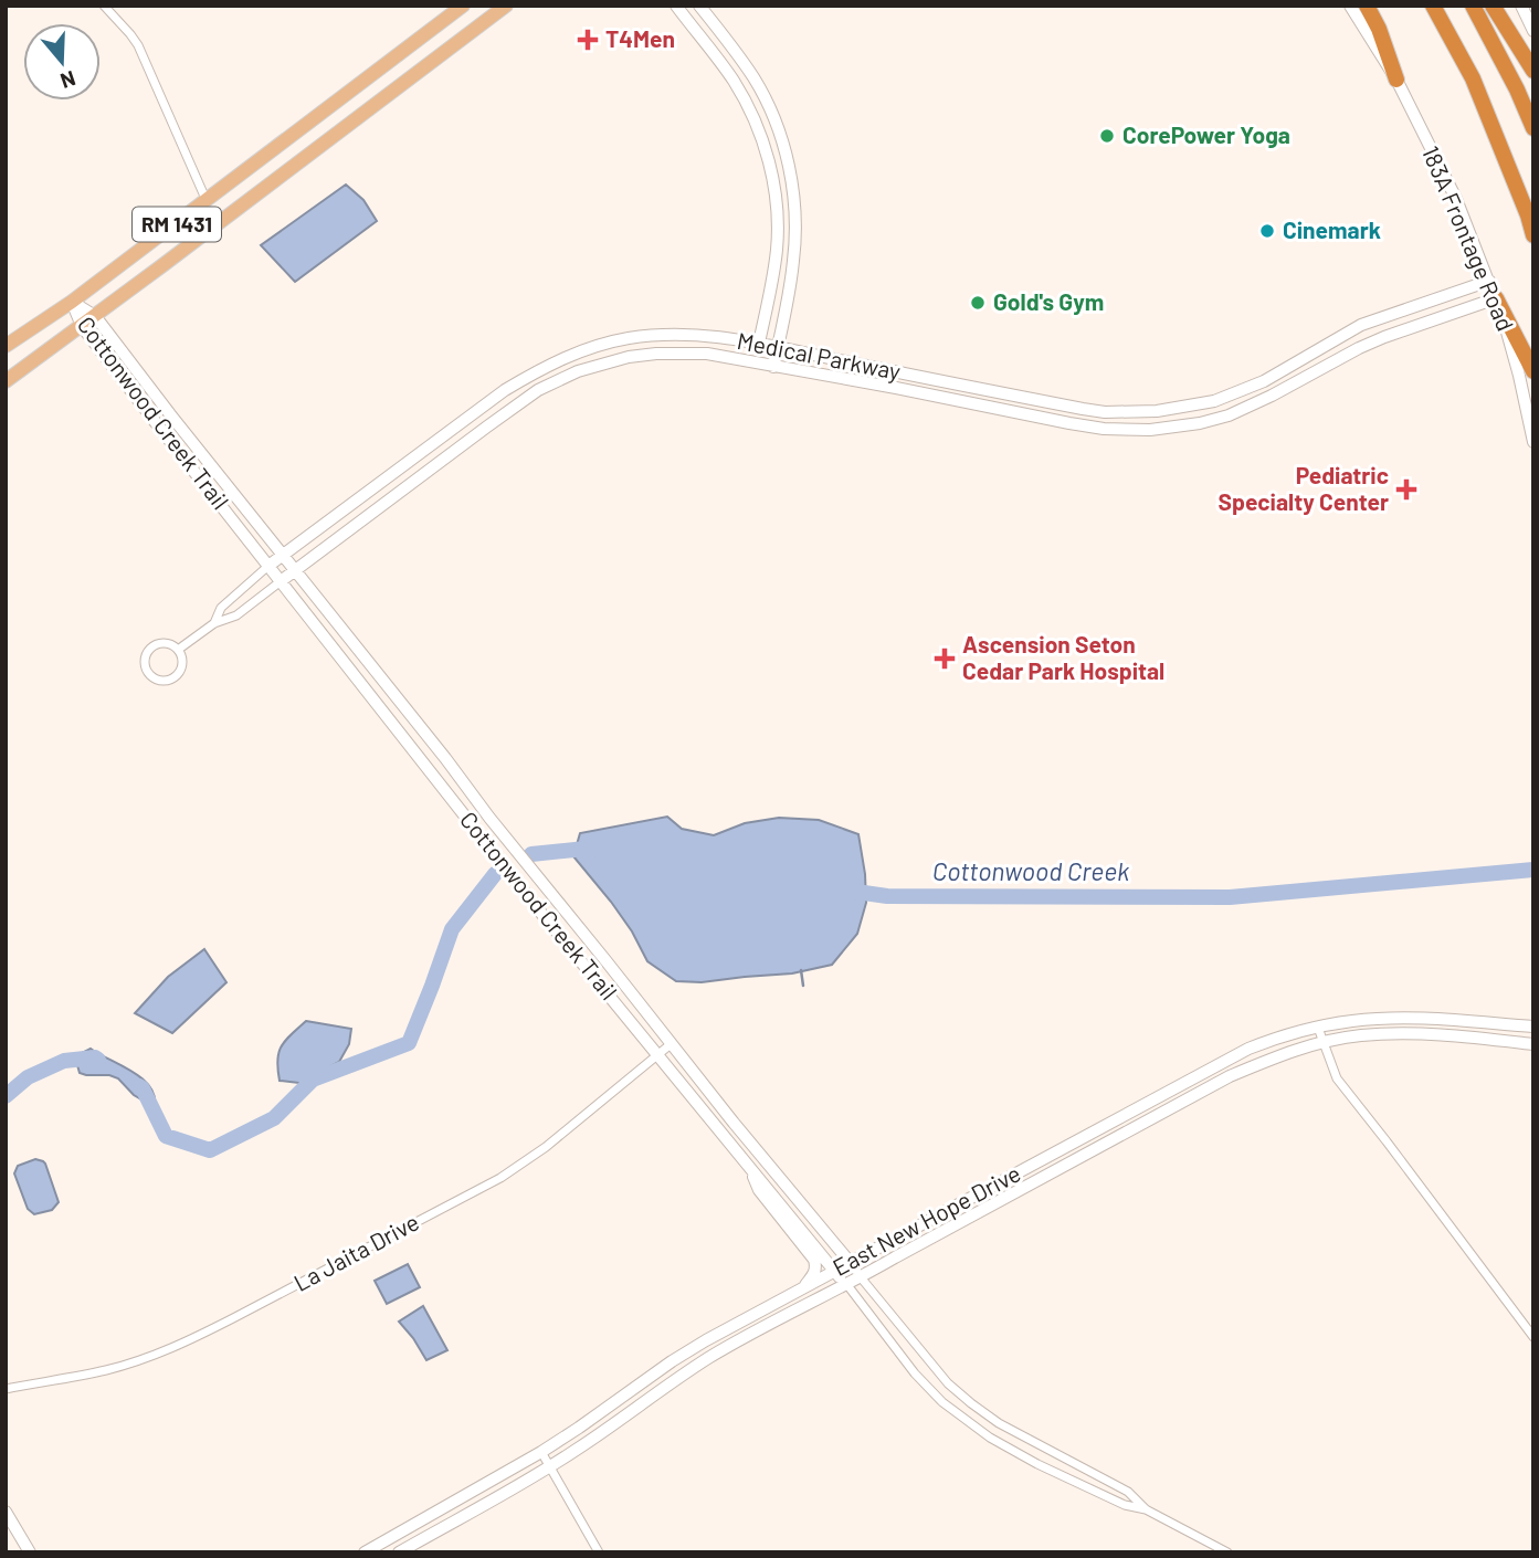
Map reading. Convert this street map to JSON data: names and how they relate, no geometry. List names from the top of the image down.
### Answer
{
  "streets": {
    "main road": ["RM 1431"],
    "street": [
      "183A Frontage Road",
      "Medical Parkway",
      "Cottonwood Creek Trail",
      "East New Hope Drive",
      "La Jaita Drive"
    ]
  },
  "crossings": [
    ["RM 1431", "Cottonwood Creek Trail"],
    ["183A Frontage Road", "Medical Parkway"],
    ["Medical Parkway", "Cottonwood Creek Trail"],
    ["Cottonwood Creek Trail", "East New Hope Drive"],
    ["Cottonwood Creek Trail", "La Jaita Drive"]
  ],
  "water": ["Cottonwood Creek"],
  "places": {
    "health": ["T4Men", "Pediatric Specialty Center", "Ascension Seton Cedar Park Hospital"],
    "other": ["CorePower Yoga", "Cinemark", "Gold's Gym"]
  },
  "north": "bottom"
}
